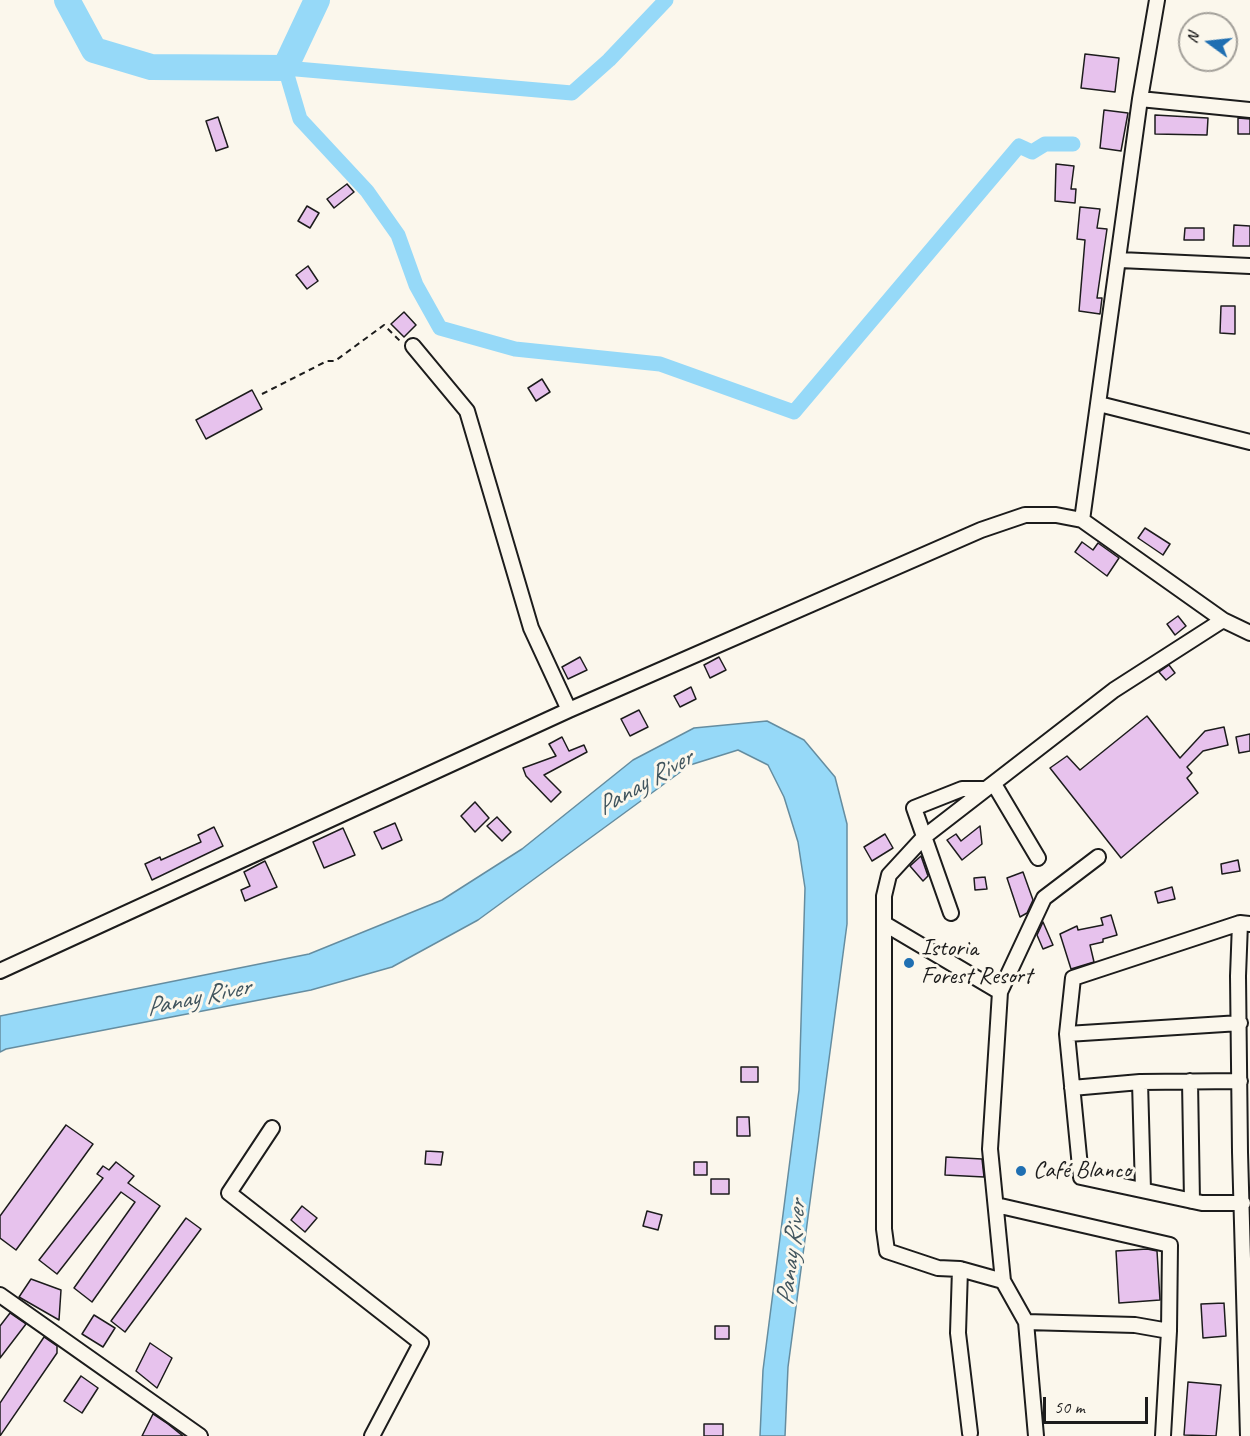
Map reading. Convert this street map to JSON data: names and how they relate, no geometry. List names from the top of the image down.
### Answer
{
  "water": ["Panay River"],
  "places": ["Istoria Forest Resort", "Café Blanco"],
  "scale_bar": "50 m",
  "north": "left"
}
